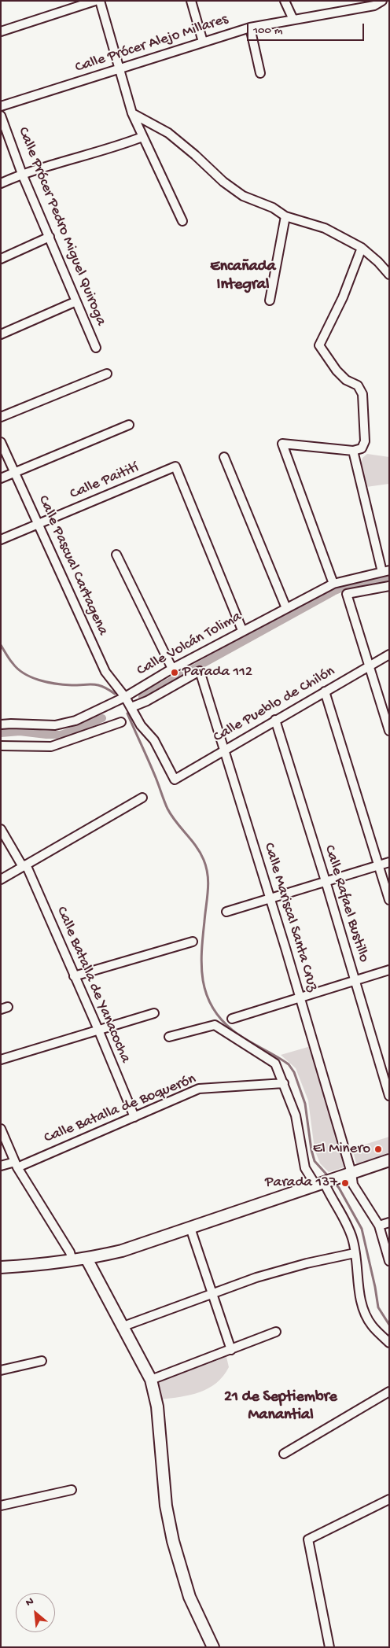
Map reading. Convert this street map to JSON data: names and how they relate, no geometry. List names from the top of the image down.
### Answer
{
  "streets": {
    "street": [
      "Calle Prócer Alejo Millares",
      "Calle Prócer Pedro Miguel Quiroga",
      "Calle Paitití",
      "Calle Pascual Cartagena",
      "Calle Volcán Tolima",
      "Calle Pueblo de Chilón",
      "Calle Rafael Bustillo",
      "Calle Mariscal Santa Cruz",
      "Calle Batalla de Yanacocha",
      "Calle Batalla de Boquerón"
    ]
  },
  "crossings": [
    ["Calle Paitití", "Calle Pascual Cartagena"],
    ["Calle Paitití", "Calle Volcán Tolima"],
    ["Calle Pascual Cartagena", "Calle Volcán Tolima"],
    ["Calle Pascual Cartagena", "Calle Pueblo de Chilón"],
    ["Calle Pascual Cartagena", "Calle Mariscal Santa Cruz"],
    ["Calle Pueblo de Chilón", "Calle Rafael Bustillo"],
    ["Calle Pueblo de Chilón", "Calle Mariscal Santa Cruz"],
    ["Calle Batalla de Yanacocha", "Calle Batalla de Boquerón"]
  ],
  "districts": ["Encañada Integral", "21 de Septiembre Manantial"],
  "places": ["Parada 112", "El Minero", "Parada 137"],
  "scale_bar": "100 m",
  "north": "top left"
}
